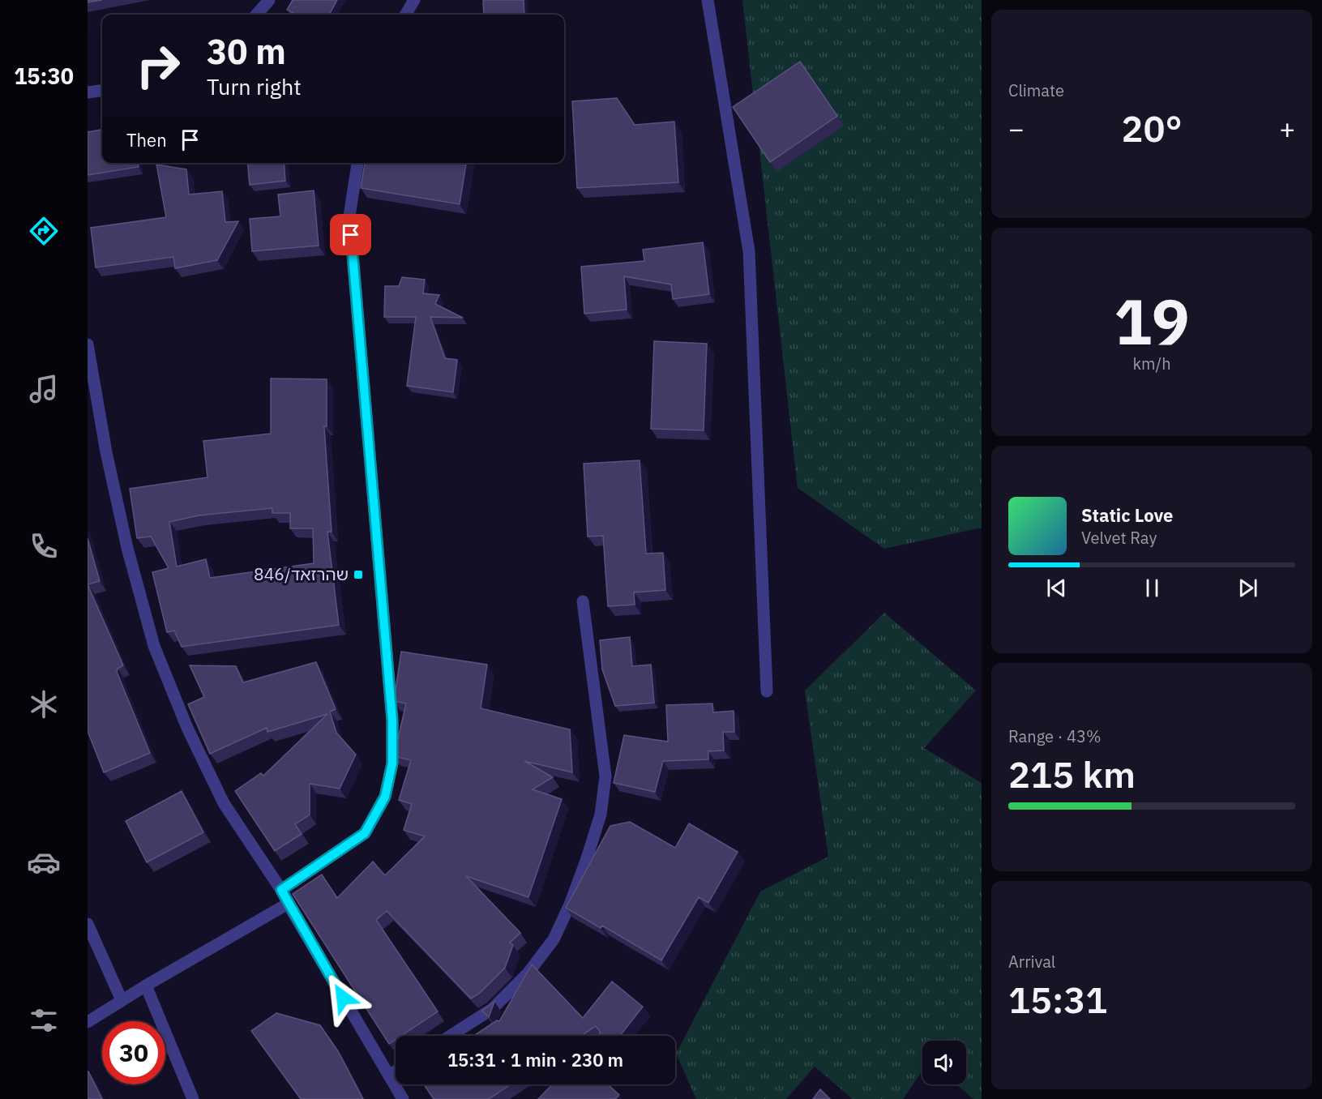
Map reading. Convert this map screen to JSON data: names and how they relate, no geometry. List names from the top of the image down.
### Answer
{
  "places": {
    "transit": ["846/שהרזאד"]
  },
  "page": {
    "tabs": "15:30",
    "tile": [
      "Climate",
      ["19", "km/h"],
      ["Range · 43%", "215 km"],
      ["Arrival", "15:31"]
    ],
    "turn": ["30 m", "Turn right"],
    "heat": ["−", "20°", "+"],
    "then": "Then",
    "song": ["Static Love", "Velvet Ray"],
    "limit": "30",
    "trip": "15:31 · 1 min · 230 m"
  }
}
